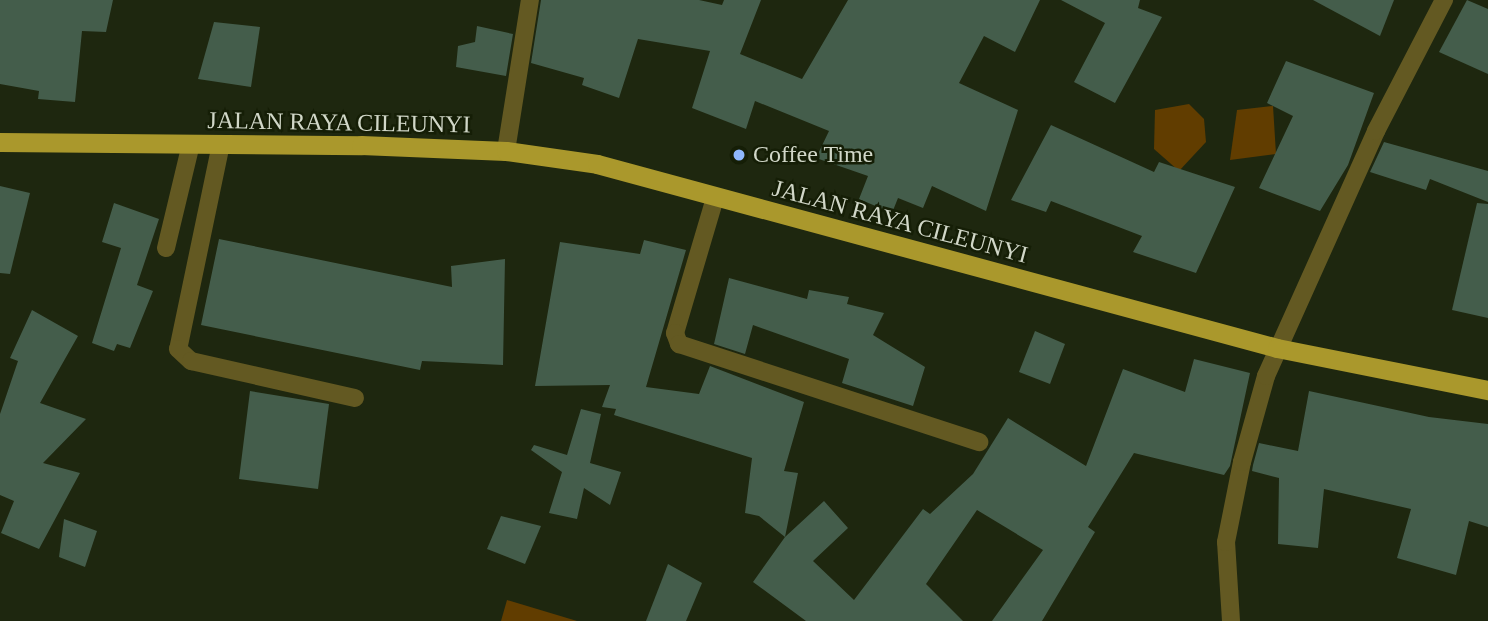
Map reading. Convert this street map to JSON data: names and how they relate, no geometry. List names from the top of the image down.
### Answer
{
  "streets": {
    "highway": ["JALAN RAYA CILEUNYI"]
  },
  "places": ["Coffee Time"]
}
